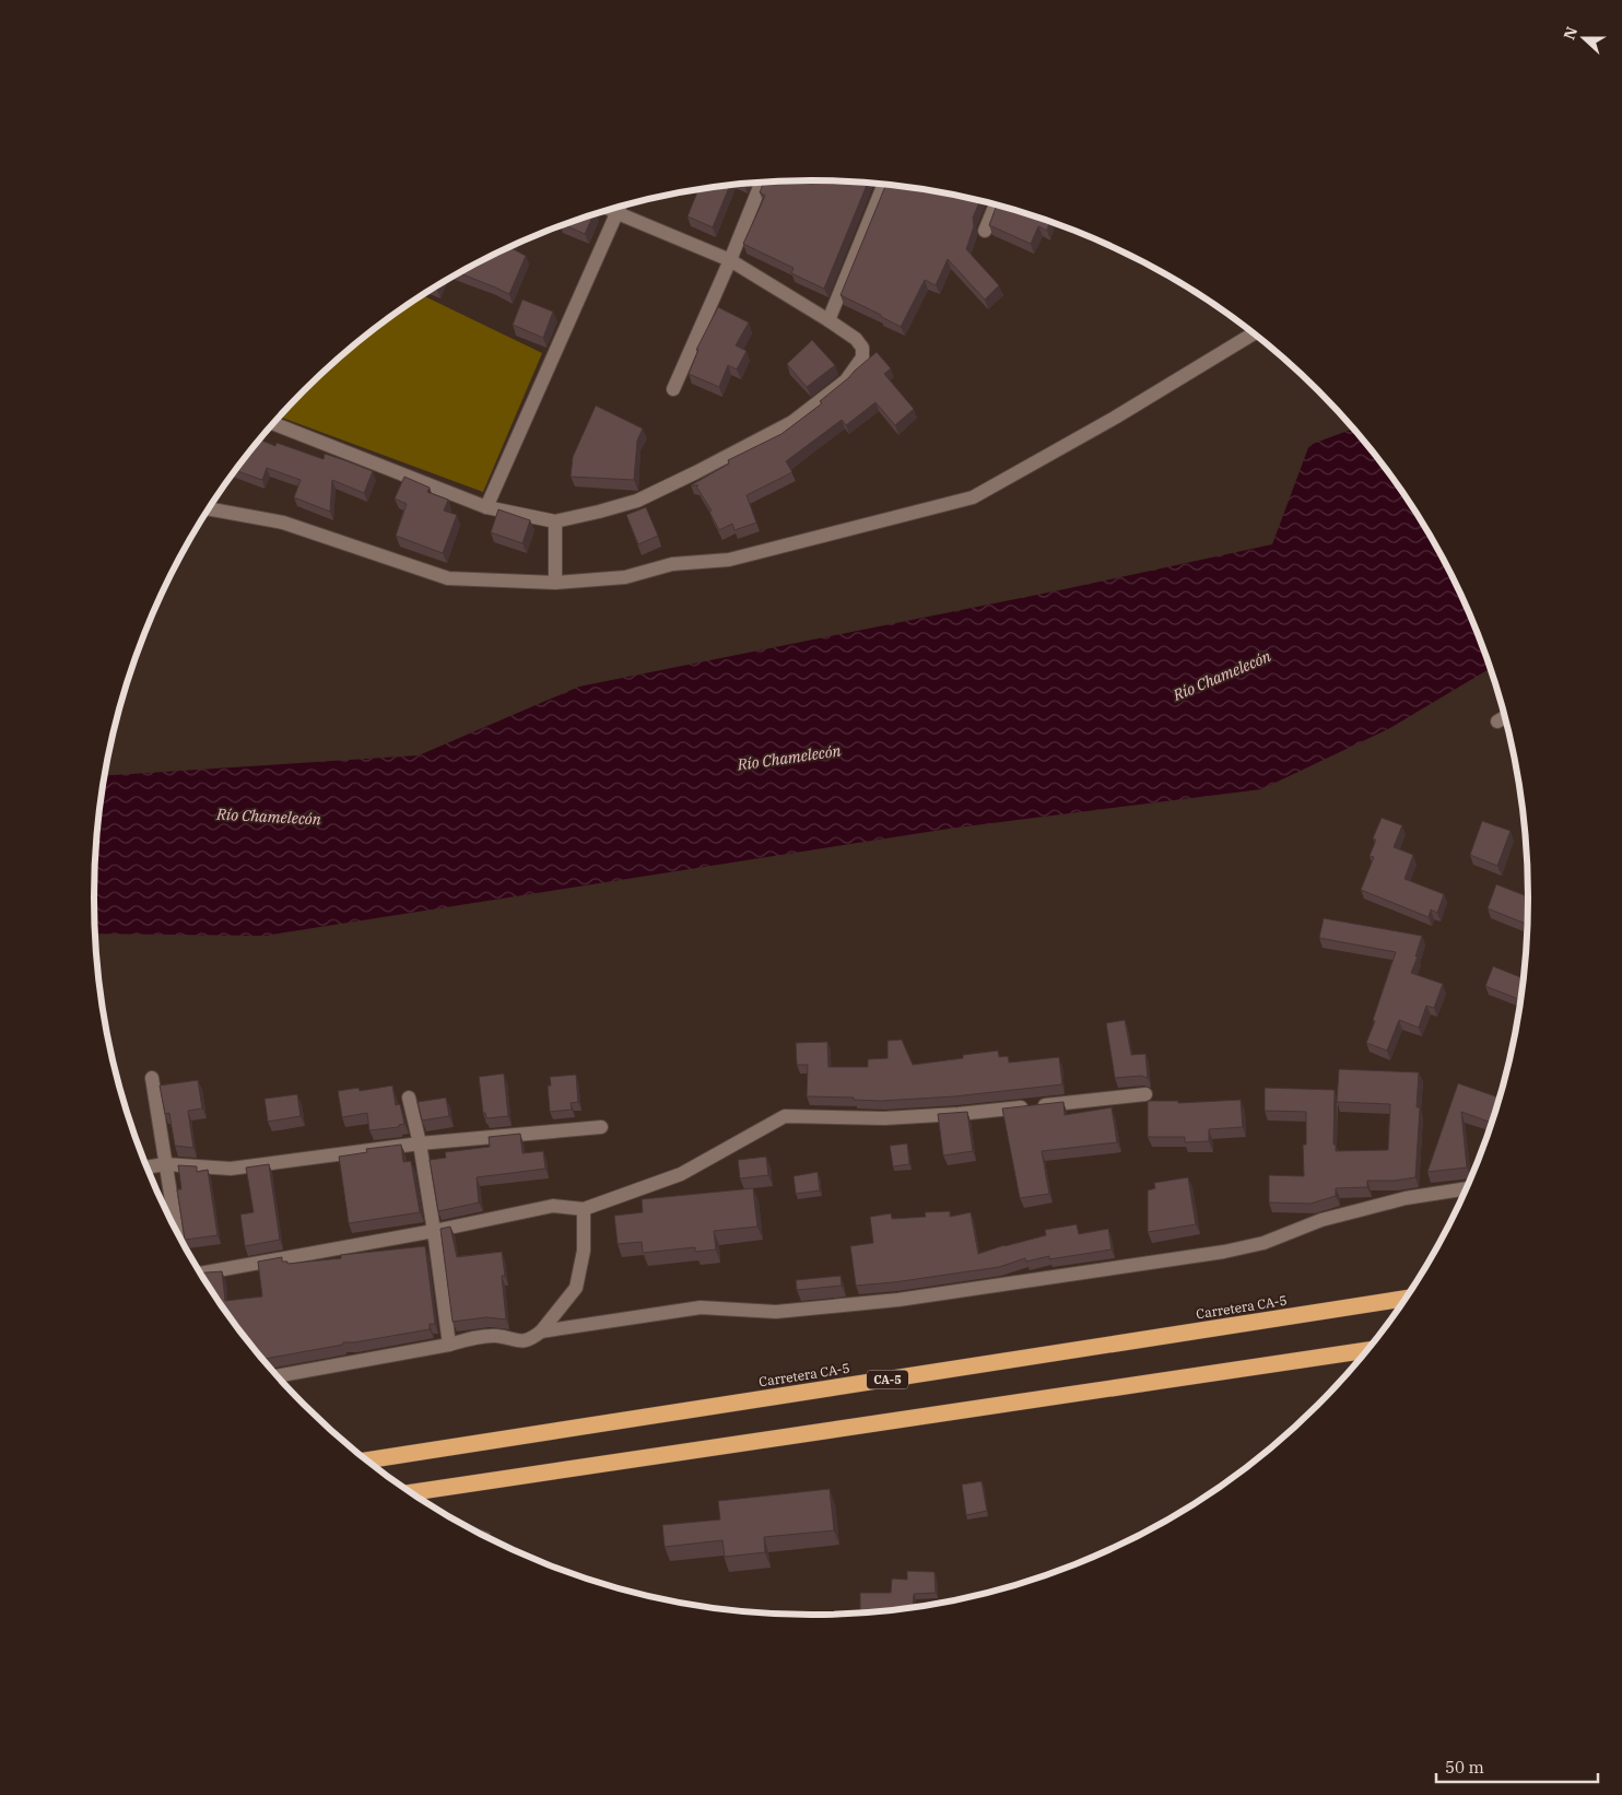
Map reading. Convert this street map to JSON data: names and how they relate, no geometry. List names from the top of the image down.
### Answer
{
  "streets": {
    "highway": ["Carretera CA-5", "CA-5"]
  },
  "water": ["Río Chamelecón"],
  "scale_bar": "50 m",
  "north": "left"
}
